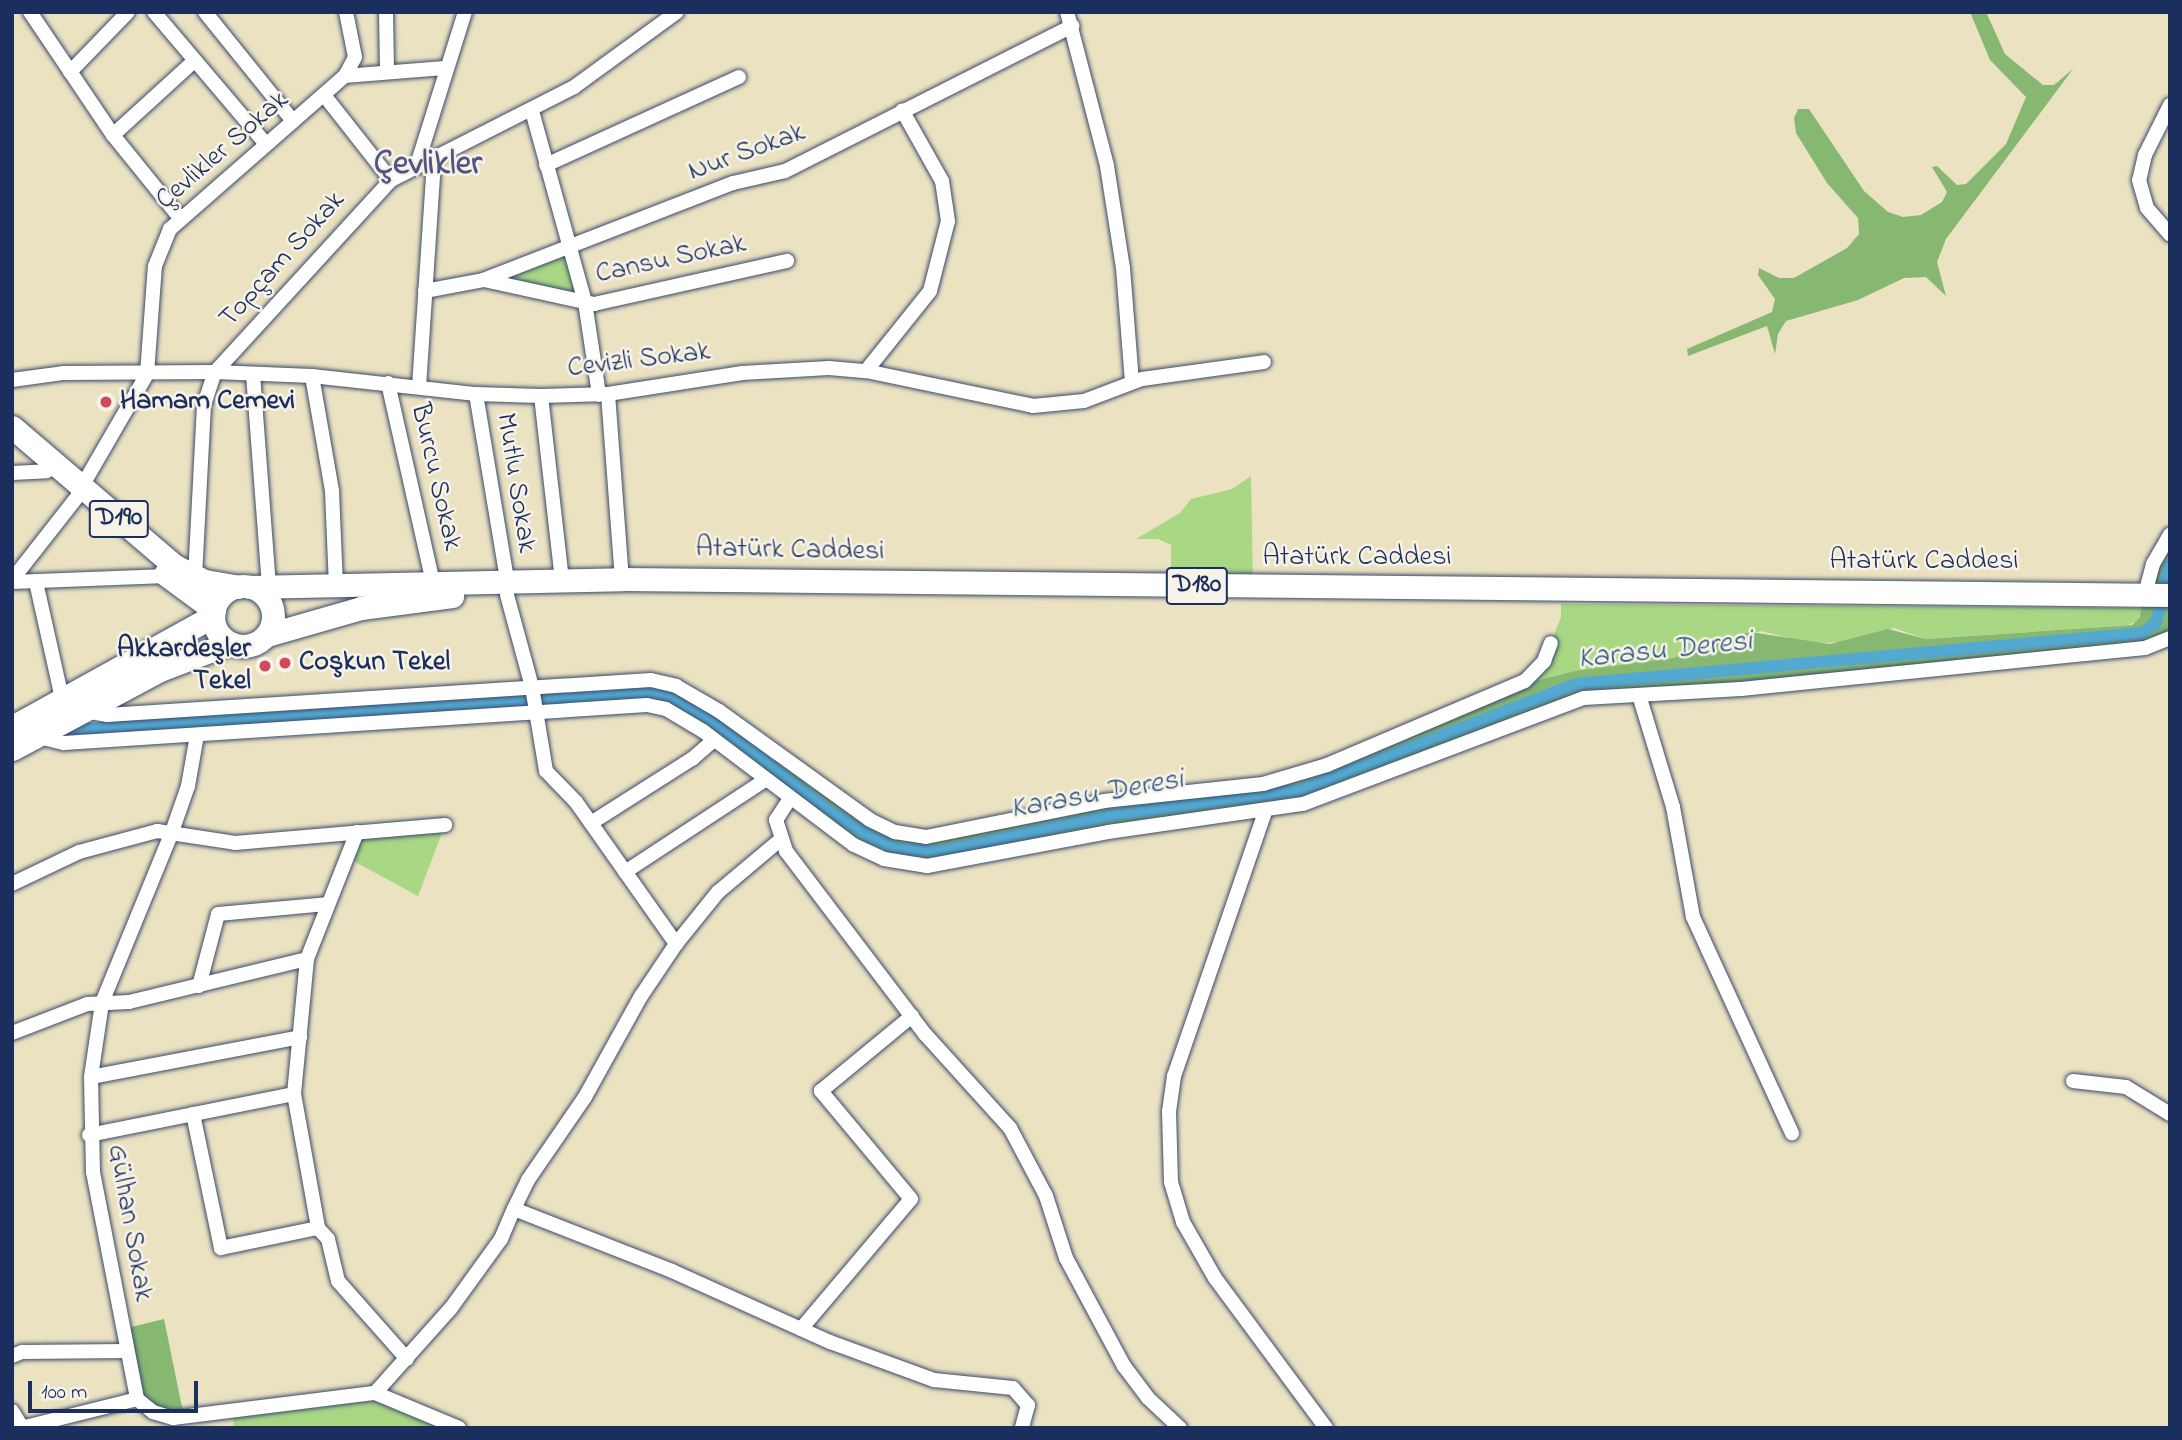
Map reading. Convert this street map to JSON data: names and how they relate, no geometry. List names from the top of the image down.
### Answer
{
  "streets": {
    "highway": ["D190", "Atatürk Caddesi", "D180"],
    "street": [
      "Çevlikler Sokak",
      "Nur Sokak",
      "Topçam Sokak",
      "Cansu Sokak",
      "Cevizli Sokak",
      "Burcu Sokak",
      "Mutlu Sokak",
      "Gülhan Sokak"
    ]
  },
  "crossings": [
    ["Çevlikler Sokak", "Cevizli Sokak"],
    ["Nur Sokak", "Cansu Sokak"],
    ["Topçam Sokak", "Cevizli Sokak"],
    ["Cevizli Sokak", "Burcu Sokak"],
    ["Cevizli Sokak", "Mutlu Sokak"],
    ["Burcu Sokak", "Atatürk Caddesi"],
    ["Mutlu Sokak", "Atatürk Caddesi"],
    ["D190", "Atatürk Caddesi"]
  ],
  "districts": ["Çevlikler"],
  "water": ["Karasu Deresi"],
  "places": ["Hamam Cemevi", "Coşkun Tekel", "Akkardeşler Tekel"],
  "scale_bar": "100 m"
}
